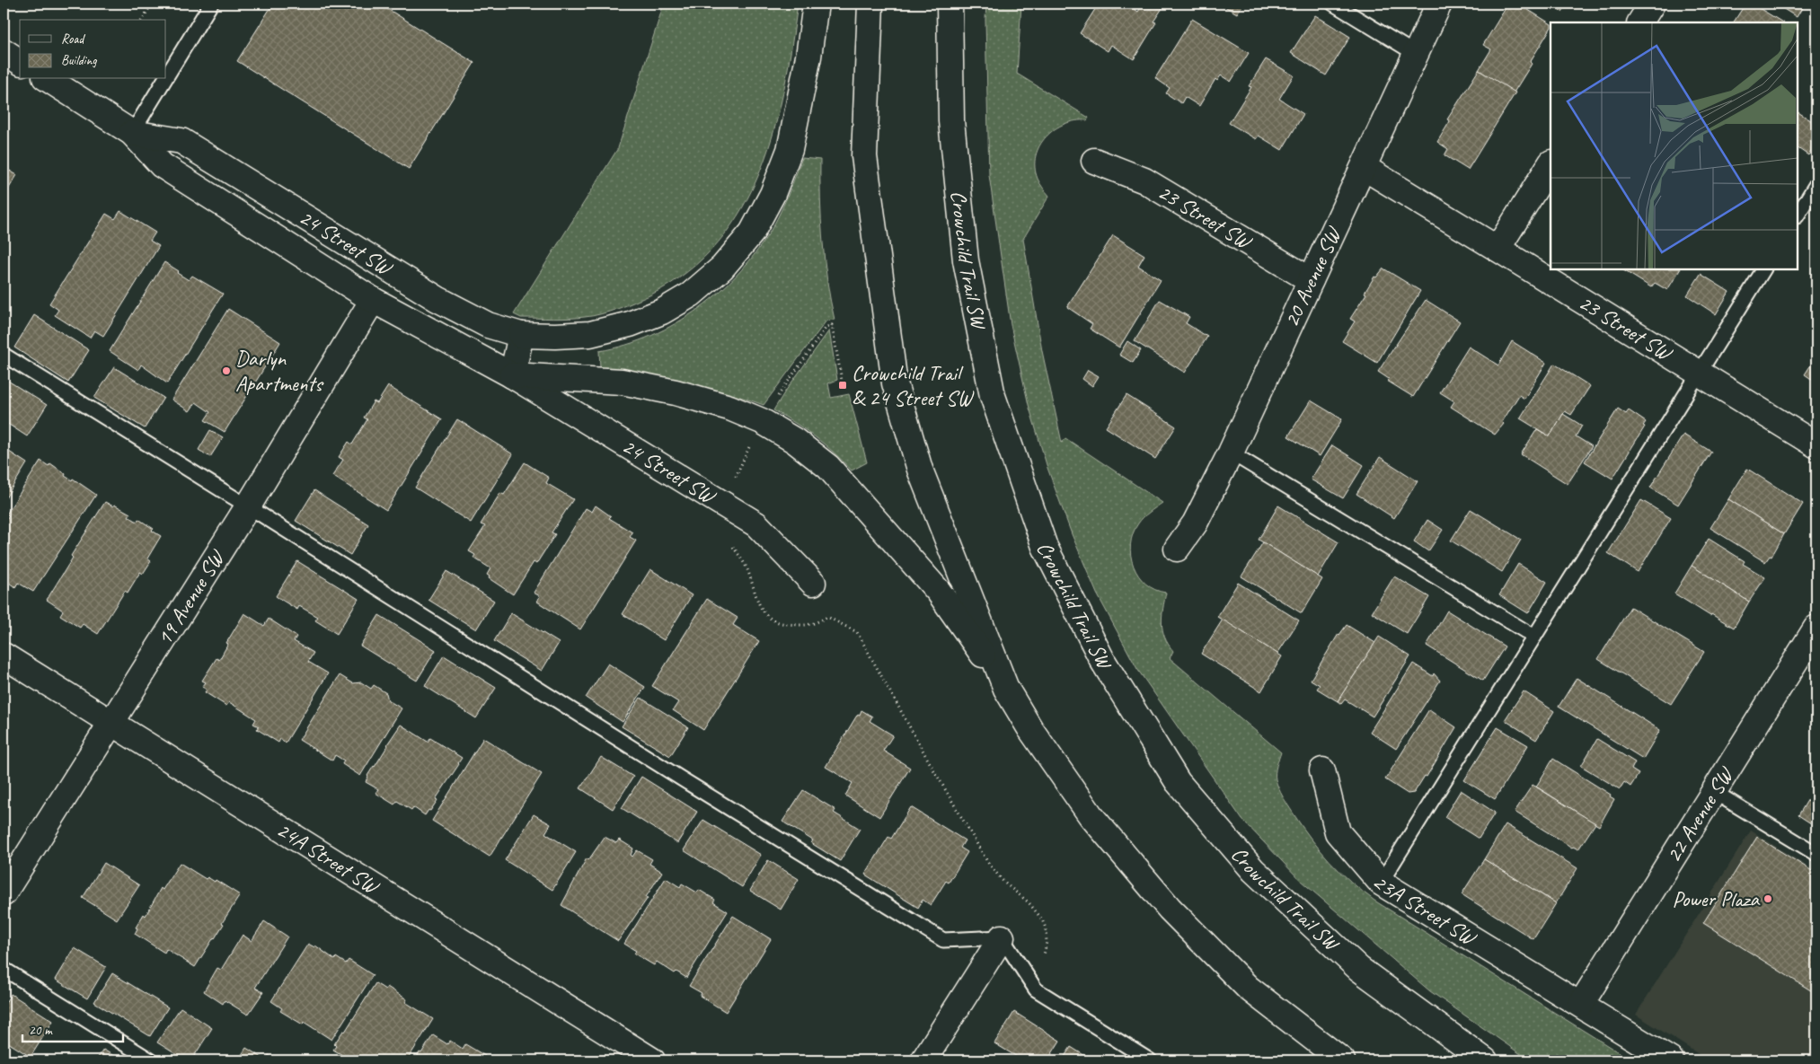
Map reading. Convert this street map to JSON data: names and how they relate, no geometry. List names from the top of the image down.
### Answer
{
  "streets": {
    "main road": [
      "23 Street SW",
      "24 Street SW",
      "Crowchild Trail SW",
      "20 Avenue SW",
      "19 Avenue SW",
      "22 Avenue SW",
      "24A Street SW",
      "23A Street SW"
    ]
  },
  "crossings": [
    ["23 Street SW", "20 Avenue SW"],
    ["24 Street SW", "19 Avenue SW"],
    ["19 Avenue SW", "24A Street SW"],
    ["22 Avenue SW", "23A Street SW"]
  ],
  "places": {
    "other": ["Darlyn Apartments", "Power Plaza"],
    "transit": ["Crowchild Trail & 24 Street SW"]
  },
  "legend": ["Road", "Building"],
  "scale_bar": "20 m"
}
